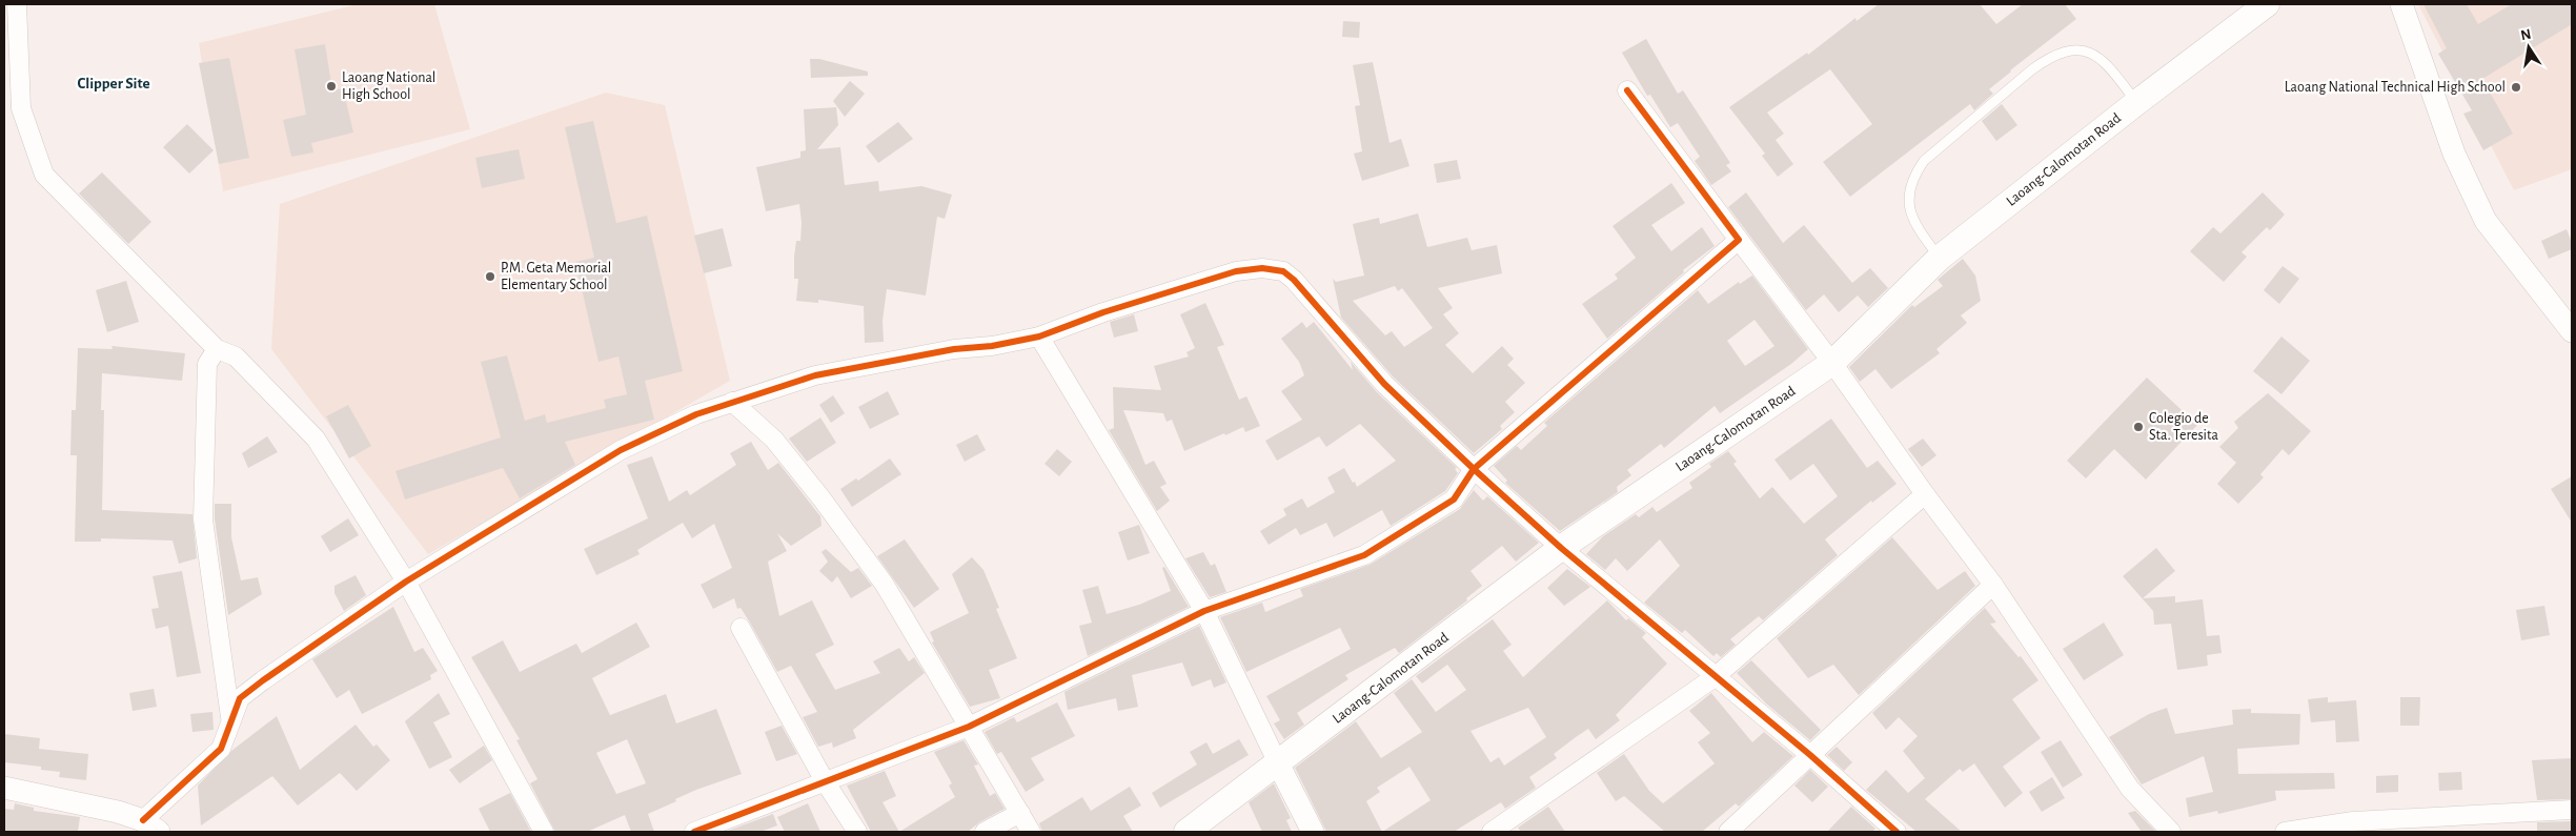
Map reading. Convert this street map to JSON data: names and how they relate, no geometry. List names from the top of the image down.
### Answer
{
  "streets": {
    "main road": ["Laoang-Calomotan Road"]
  },
  "districts": ["Clipper Site"],
  "places": [
    "Laoang National High School",
    "Laoang National Technical High School",
    "P.M. Geta Memorial Elementary School",
    "Colegio de Sta. Teresita"
  ],
  "north": "top"
}
